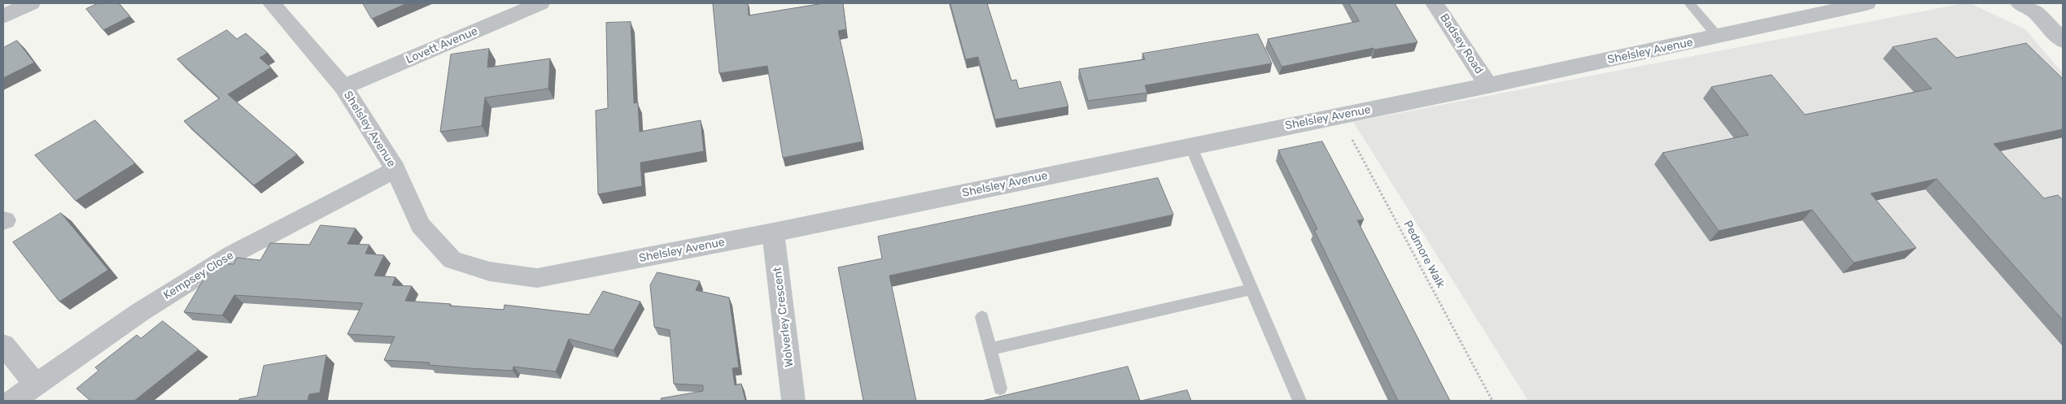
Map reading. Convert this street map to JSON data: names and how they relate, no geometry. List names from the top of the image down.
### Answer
{
  "streets": {
    "street": [
      "Badsey Road",
      "Lovett Avenue",
      "Shelsley Avenue",
      "Kempsey Close",
      "Wolverley Crescent"
    ],
    "path": ["Pedmore Walk"]
  },
  "crossings": [
    ["Badsey Road", "Shelsley Avenue"],
    ["Lovett Avenue", "Shelsley Avenue"],
    ["Shelsley Avenue", "Pedmore Walk"],
    ["Shelsley Avenue", "Kempsey Close"],
    ["Shelsley Avenue", "Wolverley Crescent"]
  ]
}
